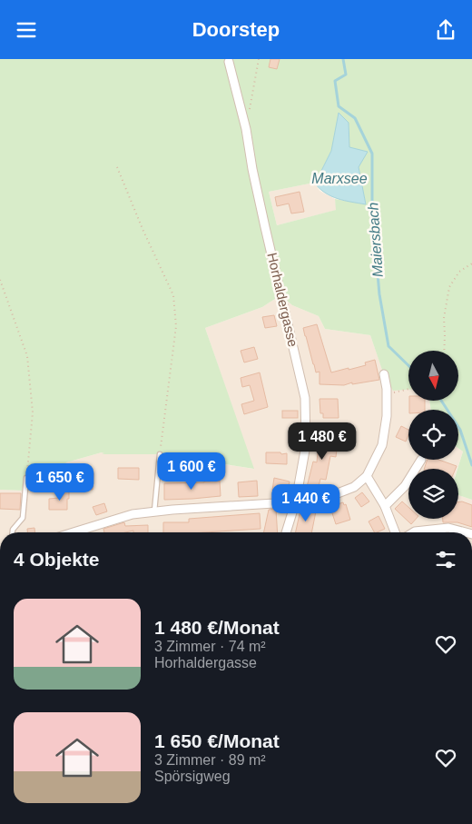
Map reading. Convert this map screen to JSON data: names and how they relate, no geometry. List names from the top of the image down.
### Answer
{
  "streets": {
    "street": ["Horhaldergasse"]
  },
  "water": ["Marxsee", "Maiersbach"],
  "north": "bottom",
  "page": {
    "header": "Doorstep",
    "price": [
      "1 480 €",
      "1 600 €",
      "1 650 €",
      "1 440 €"
    ],
    "heading": "4 Objekte",
    "list": [
      {
        "name": "1 480 €/Monat",
        "note": "3 Zimmer · 74 m² · Horhaldergasse"
      },
      {
        "name": "1 650 €/Monat",
        "note": "3 Zimmer · 89 m² · Spörsigweg"
      }
    ]
  }
}
